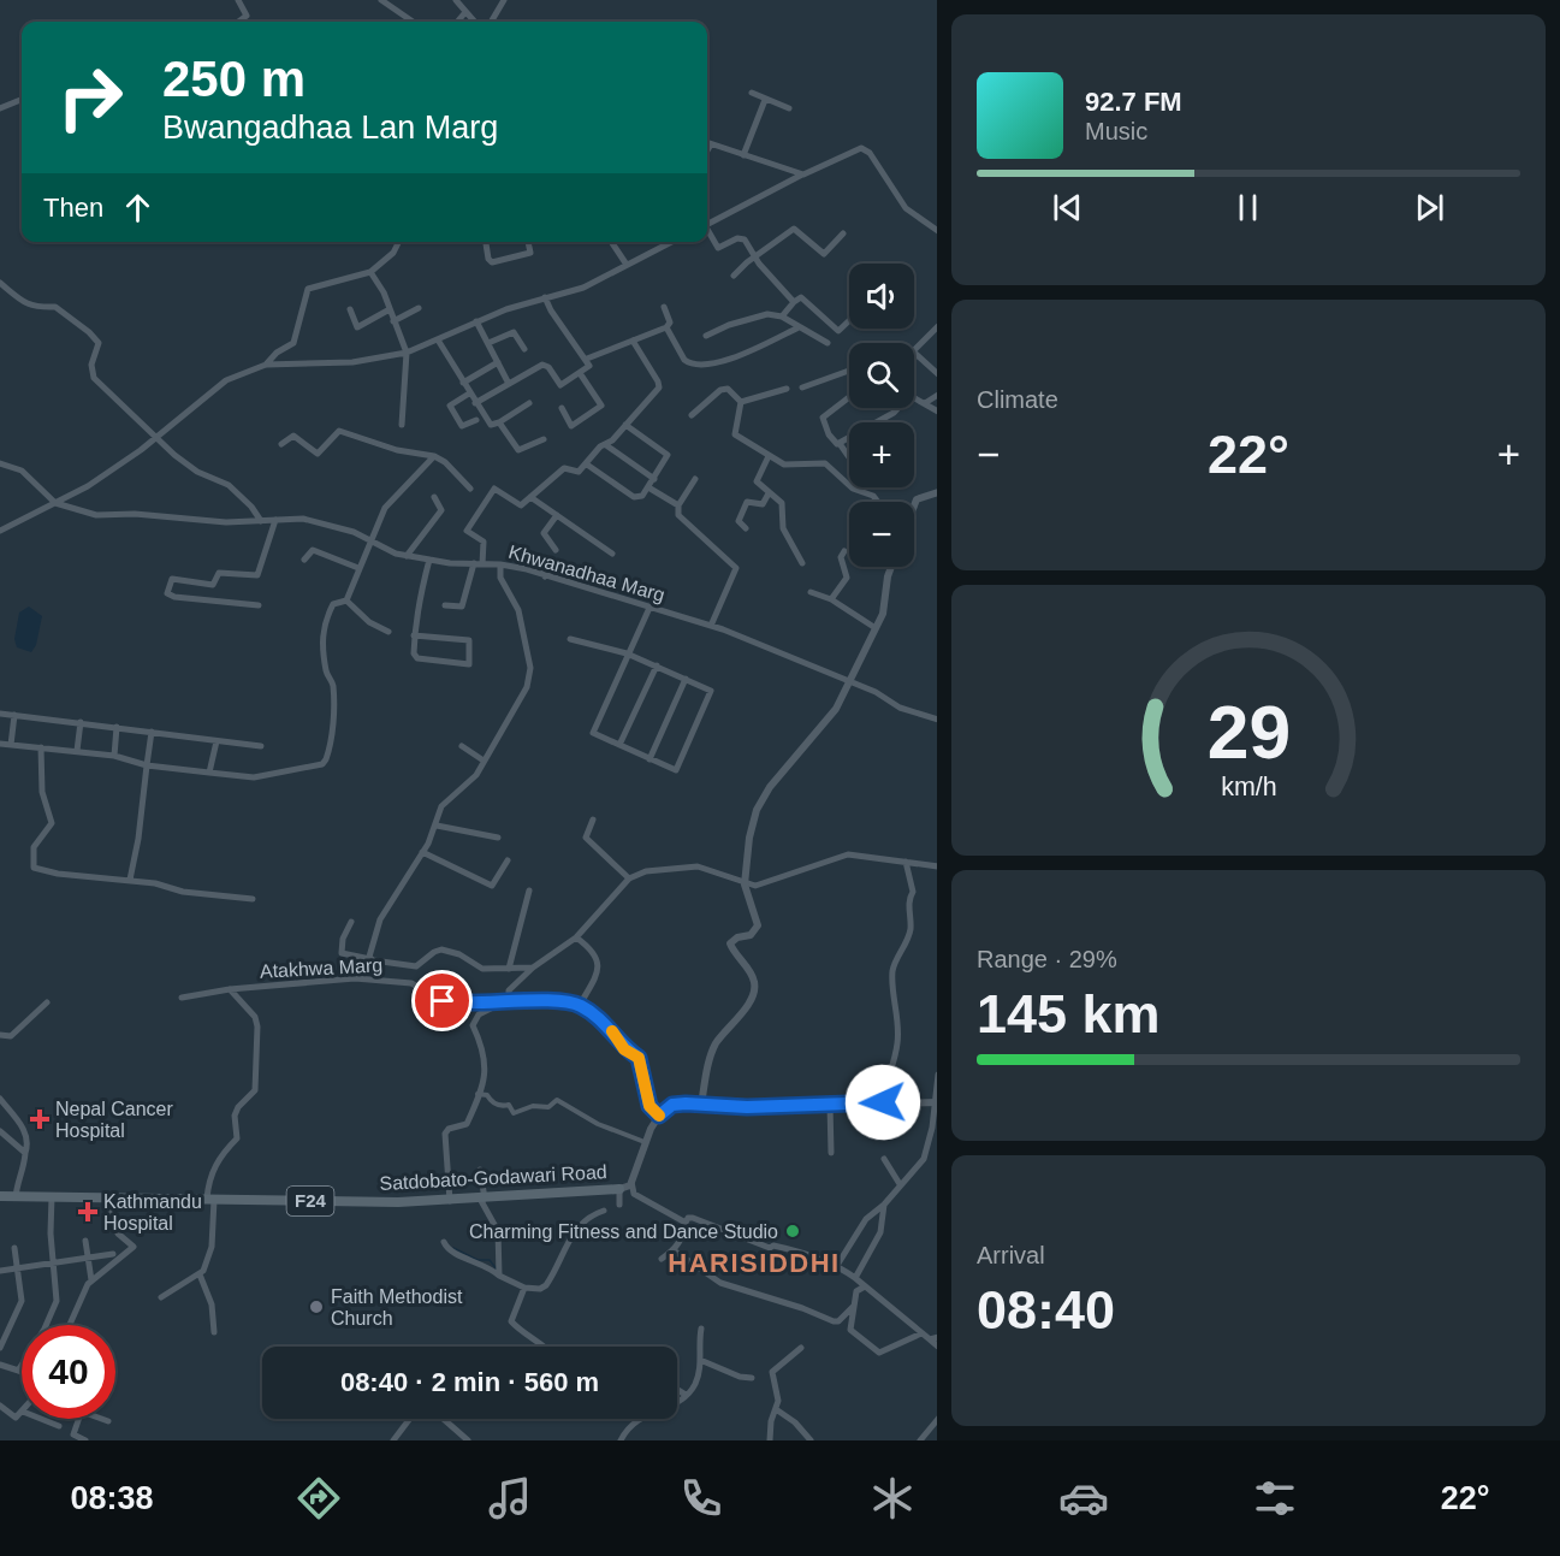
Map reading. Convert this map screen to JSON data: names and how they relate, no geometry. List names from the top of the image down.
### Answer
{
  "streets": {
    "main road": ["Satdobato-Godawari Road", "F24"],
    "street": ["Khwanadhaa Marg", "Atakhwa Marg"]
  },
  "districts": ["HARISIDDHI"],
  "places": {
    "health": ["Nepal Cancer Hospital", "Kathmandu Hospital"],
    "other": ["Charming Fitness and Dance Studio", "Faith Methodist Church"]
  },
  "page": {
    "turn": ["250 m", "Bwangadhaa Lan Marg"],
    "song": ["92.7 FM", "Music"],
    "then": "Then",
    "map_buttons": ["+", "−"],
    "tile": [
      "Climate",
      ["Range · 29%", "145 km"],
      ["Arrival", "08:40"]
    ],
    "heat": ["−", "22°", "+"],
    "limit": "40",
    "trip": "08:40 · 2 min · 560 m",
    "tabs": ["08:38", "22°"],
    "gauge": ["29", "km/h"]
  }
}
